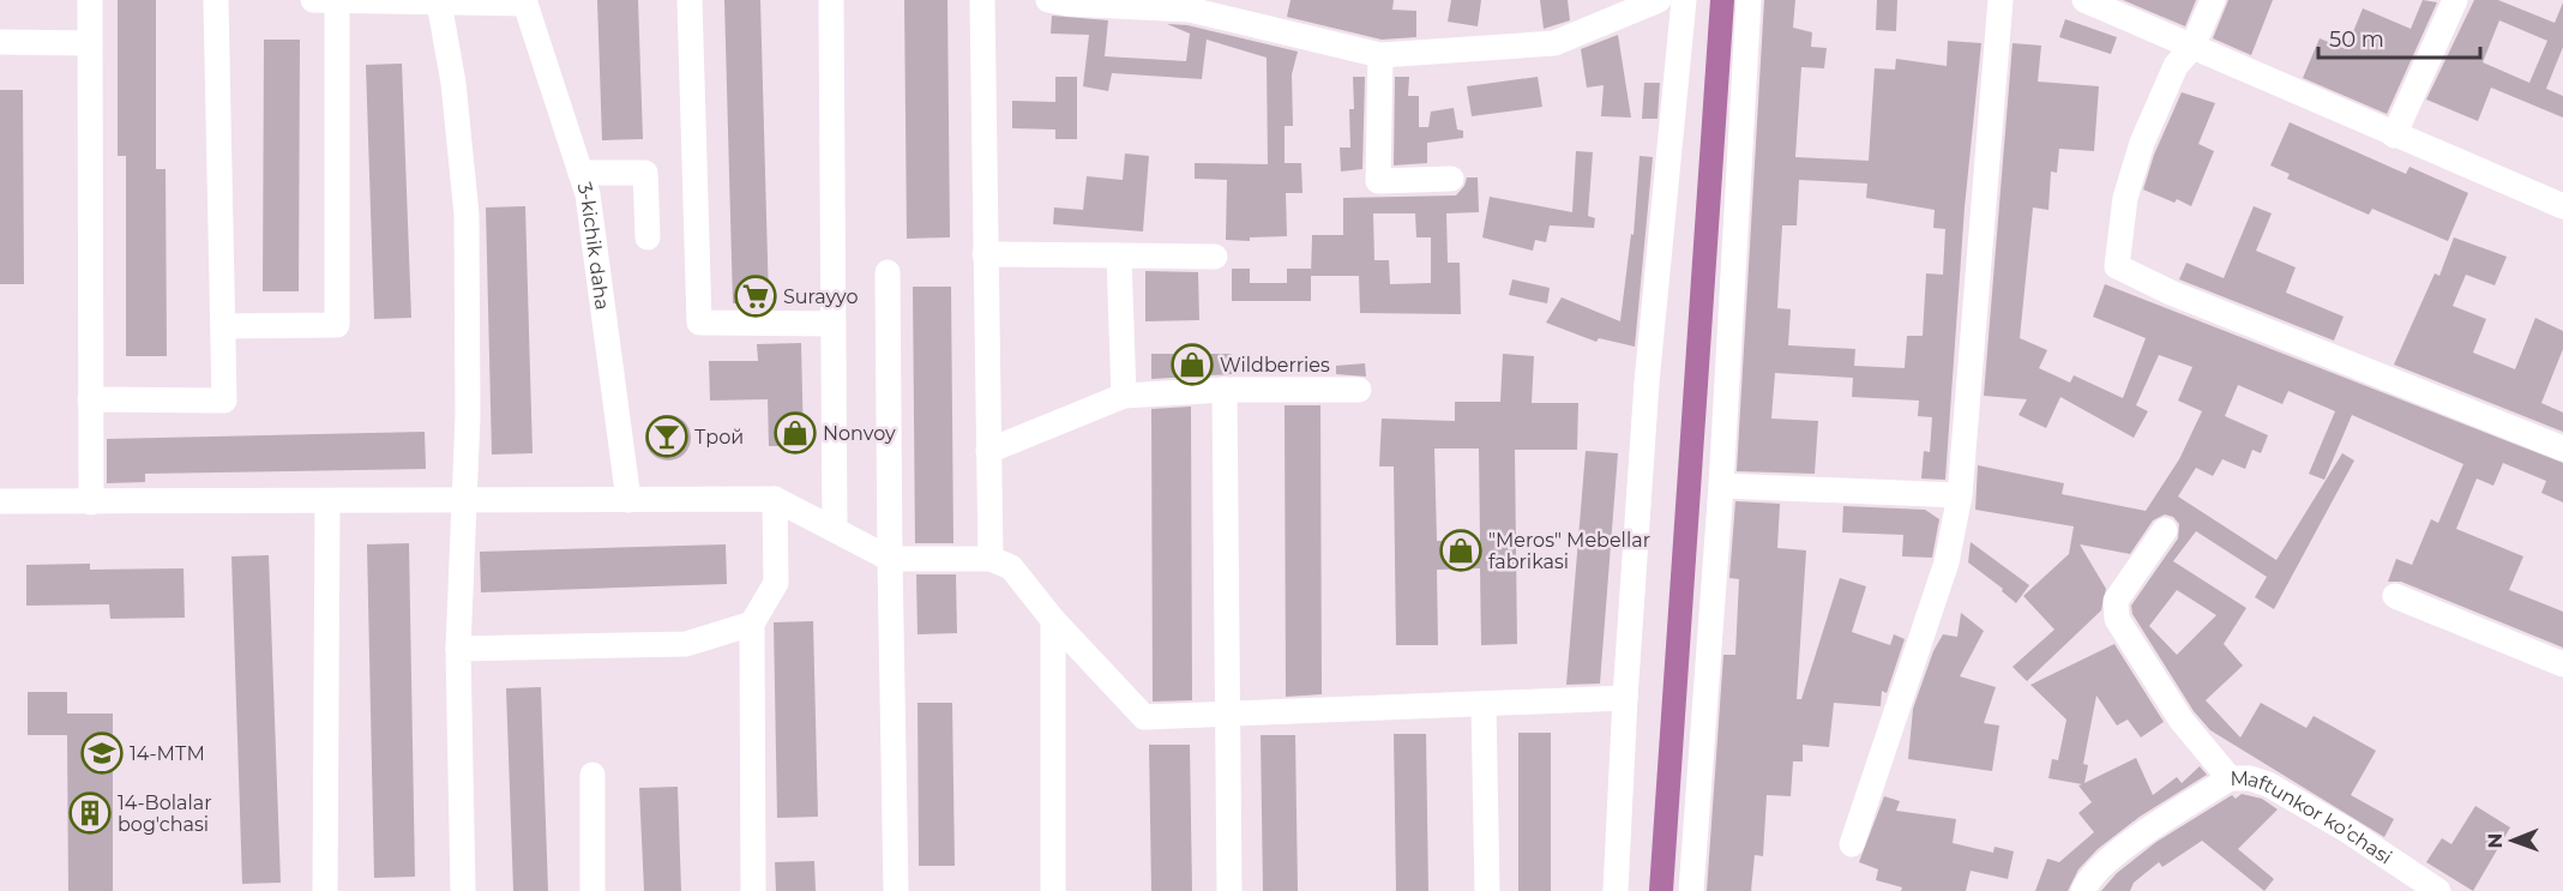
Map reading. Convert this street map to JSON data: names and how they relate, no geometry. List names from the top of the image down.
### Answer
{
  "streets": {
    "street": ["3-kichik daha", "Maftunkor ko’chasi"]
  },
  "places": {
    "supermarket": ["Surayyo"],
    "shop": ["Wildberries", "Nonvoy", "\"Meros\" Mebellar fabrikasi"],
    "bar": ["Трой"],
    "school or university": ["14-МТМ"],
    "building": ["14-Bolalar bog'chasi"]
  },
  "scale_bar": "50 m",
  "north": "left"
}
